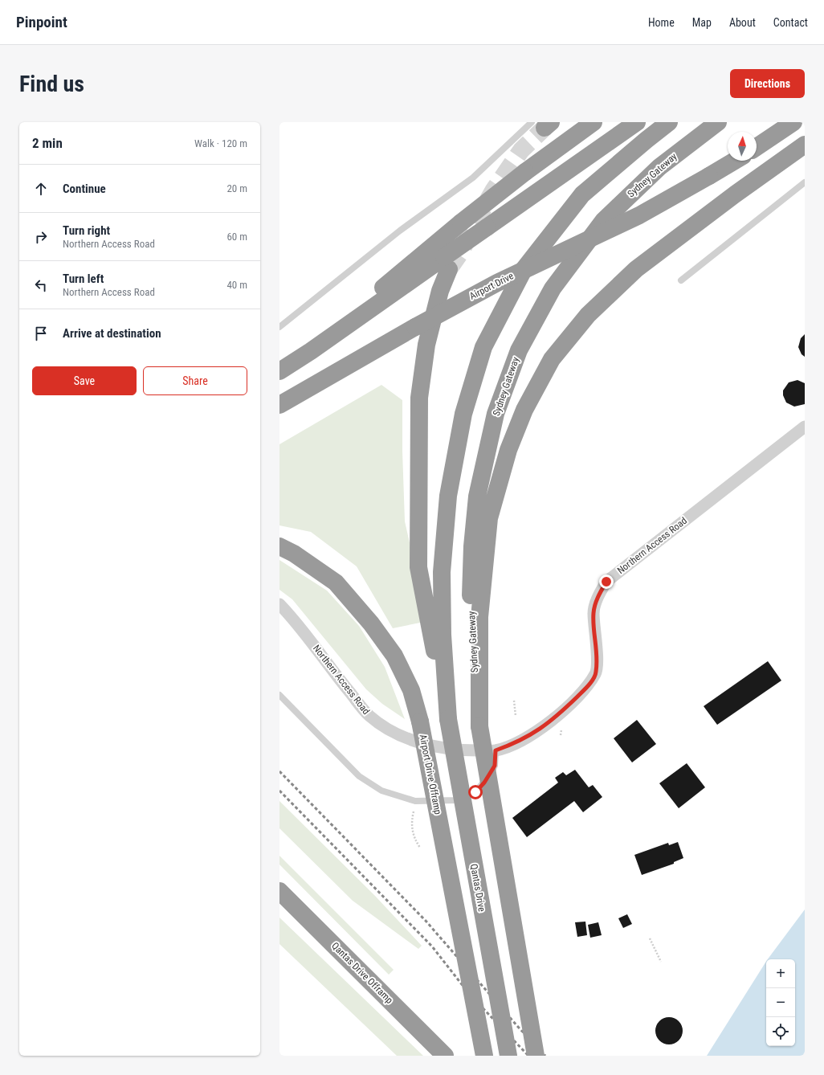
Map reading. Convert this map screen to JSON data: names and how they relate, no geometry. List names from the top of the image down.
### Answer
{
  "streets": {
    "highway": [
      "Sydney Gateway",
      "Airport Drive",
      "Airport Drive Offramp",
      "Qantas Drive",
      "Qantas Drive Offramp"
    ],
    "street": ["Northern Access Road"]
  },
  "north": "top",
  "page": {
    "header": "Pinpoint",
    "nav": [
      "Home",
      "Map",
      "About",
      "Contact"
    ],
    "buttons": [
      "Directions",
      ["Save", "Share"]
    ],
    "title": "Find us",
    "heading": ["2 min", "Walk · 120 m"],
    "list": [
      ["Continue", "20 m"],
      ["Turn right", "Northern Access Road", "60 m"],
      ["Turn left", "Northern Access Road", "40 m"],
      "Arrive at destination"
    ],
    "map_buttons": ["+", "−"]
  }
}
